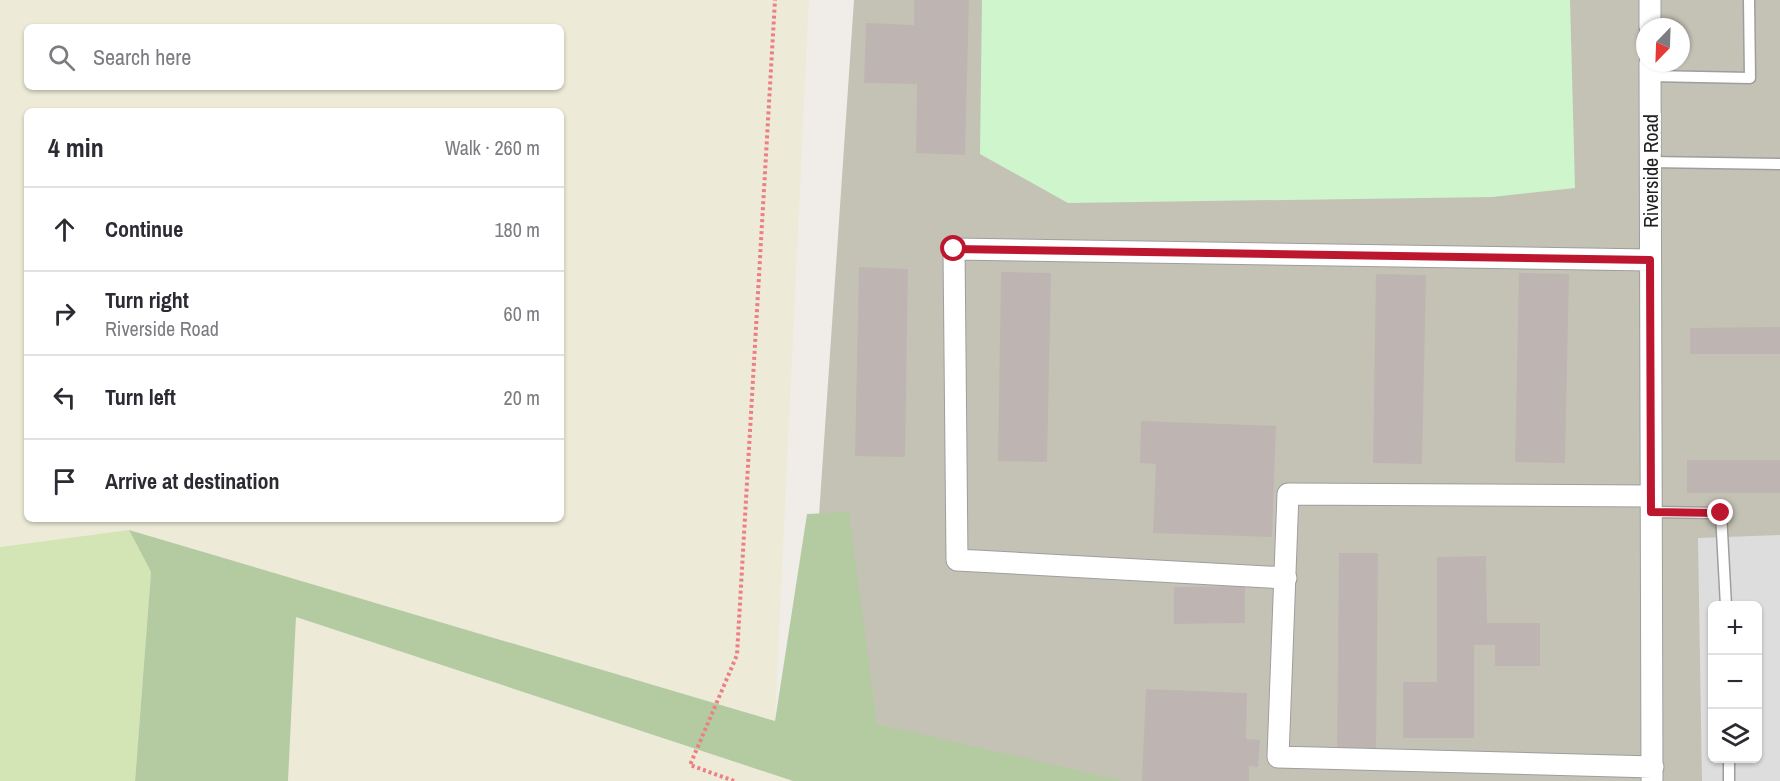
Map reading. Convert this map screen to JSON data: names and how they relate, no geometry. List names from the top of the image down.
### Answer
{
  "streets": {
    "street": ["Riverside Road"]
  },
  "north": "bottom left",
  "page": {
    "search": "Search here",
    "heading": ["4 min", "Walk · 260 m"],
    "list": [
      ["Continue", "180 m"],
      ["Turn right", "Riverside Road", "60 m"],
      ["Turn left", "20 m"],
      "Arrive at destination"
    ],
    "map_buttons": ["+", "−"]
  }
}
